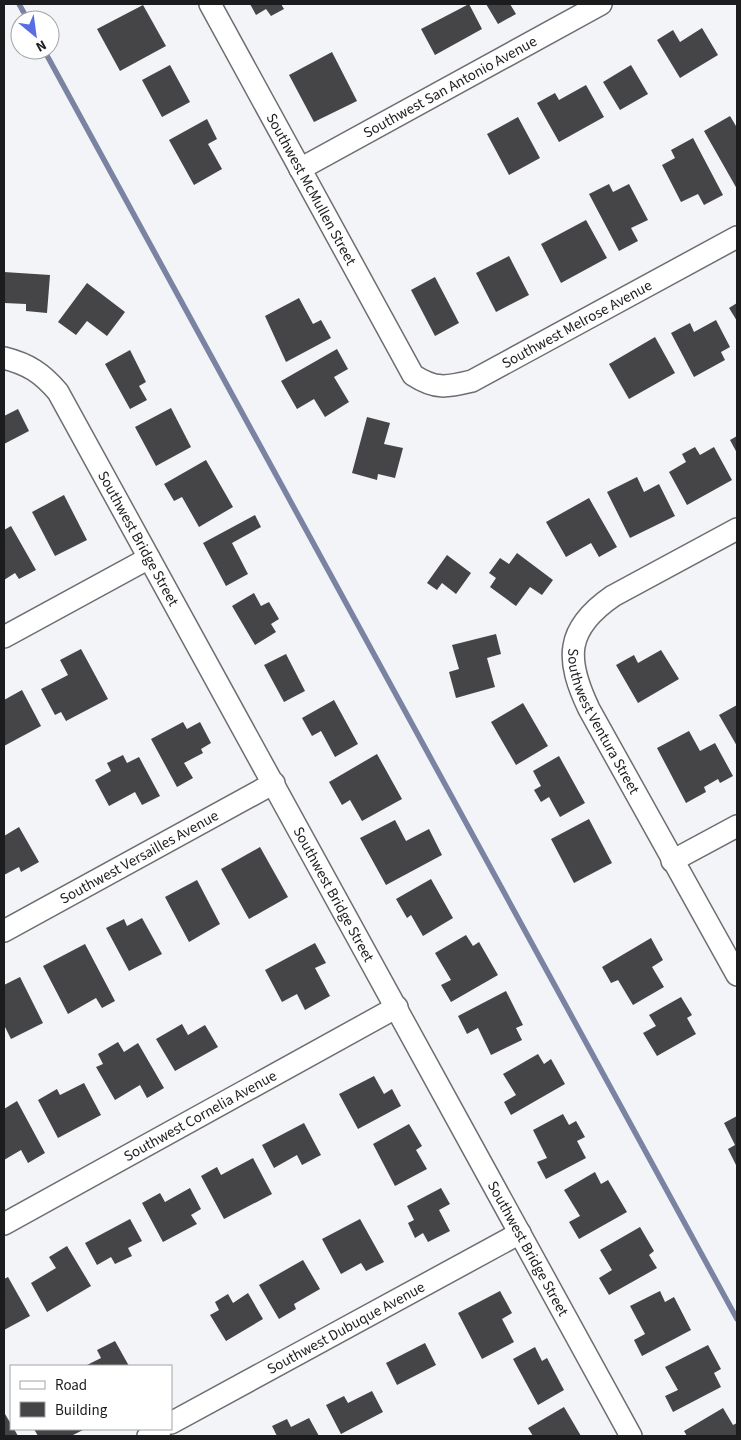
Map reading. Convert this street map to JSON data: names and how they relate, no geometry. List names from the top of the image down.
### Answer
{
  "streets": {
    "street": [
      "Southwest San Antonio Avenue",
      "Southwest McMullen Street",
      "Southwest Melrose Avenue",
      "Southwest Bridge Street",
      "Southwest Ventura Street",
      "Southwest Versailles Avenue",
      "Southwest Cornelia Avenue",
      "Southwest Dubuque Avenue"
    ]
  },
  "crossings": [
    ["Southwest San Antonio Avenue", "Southwest McMullen Street"],
    ["Southwest McMullen Street", "Southwest Melrose Avenue"],
    ["Southwest Bridge Street", "Southwest Versailles Avenue"],
    ["Southwest Bridge Street", "Southwest Cornelia Avenue"],
    ["Southwest Bridge Street", "Southwest Dubuque Avenue"]
  ],
  "legend": ["Road", "Building"],
  "north": "bottom right"
}
